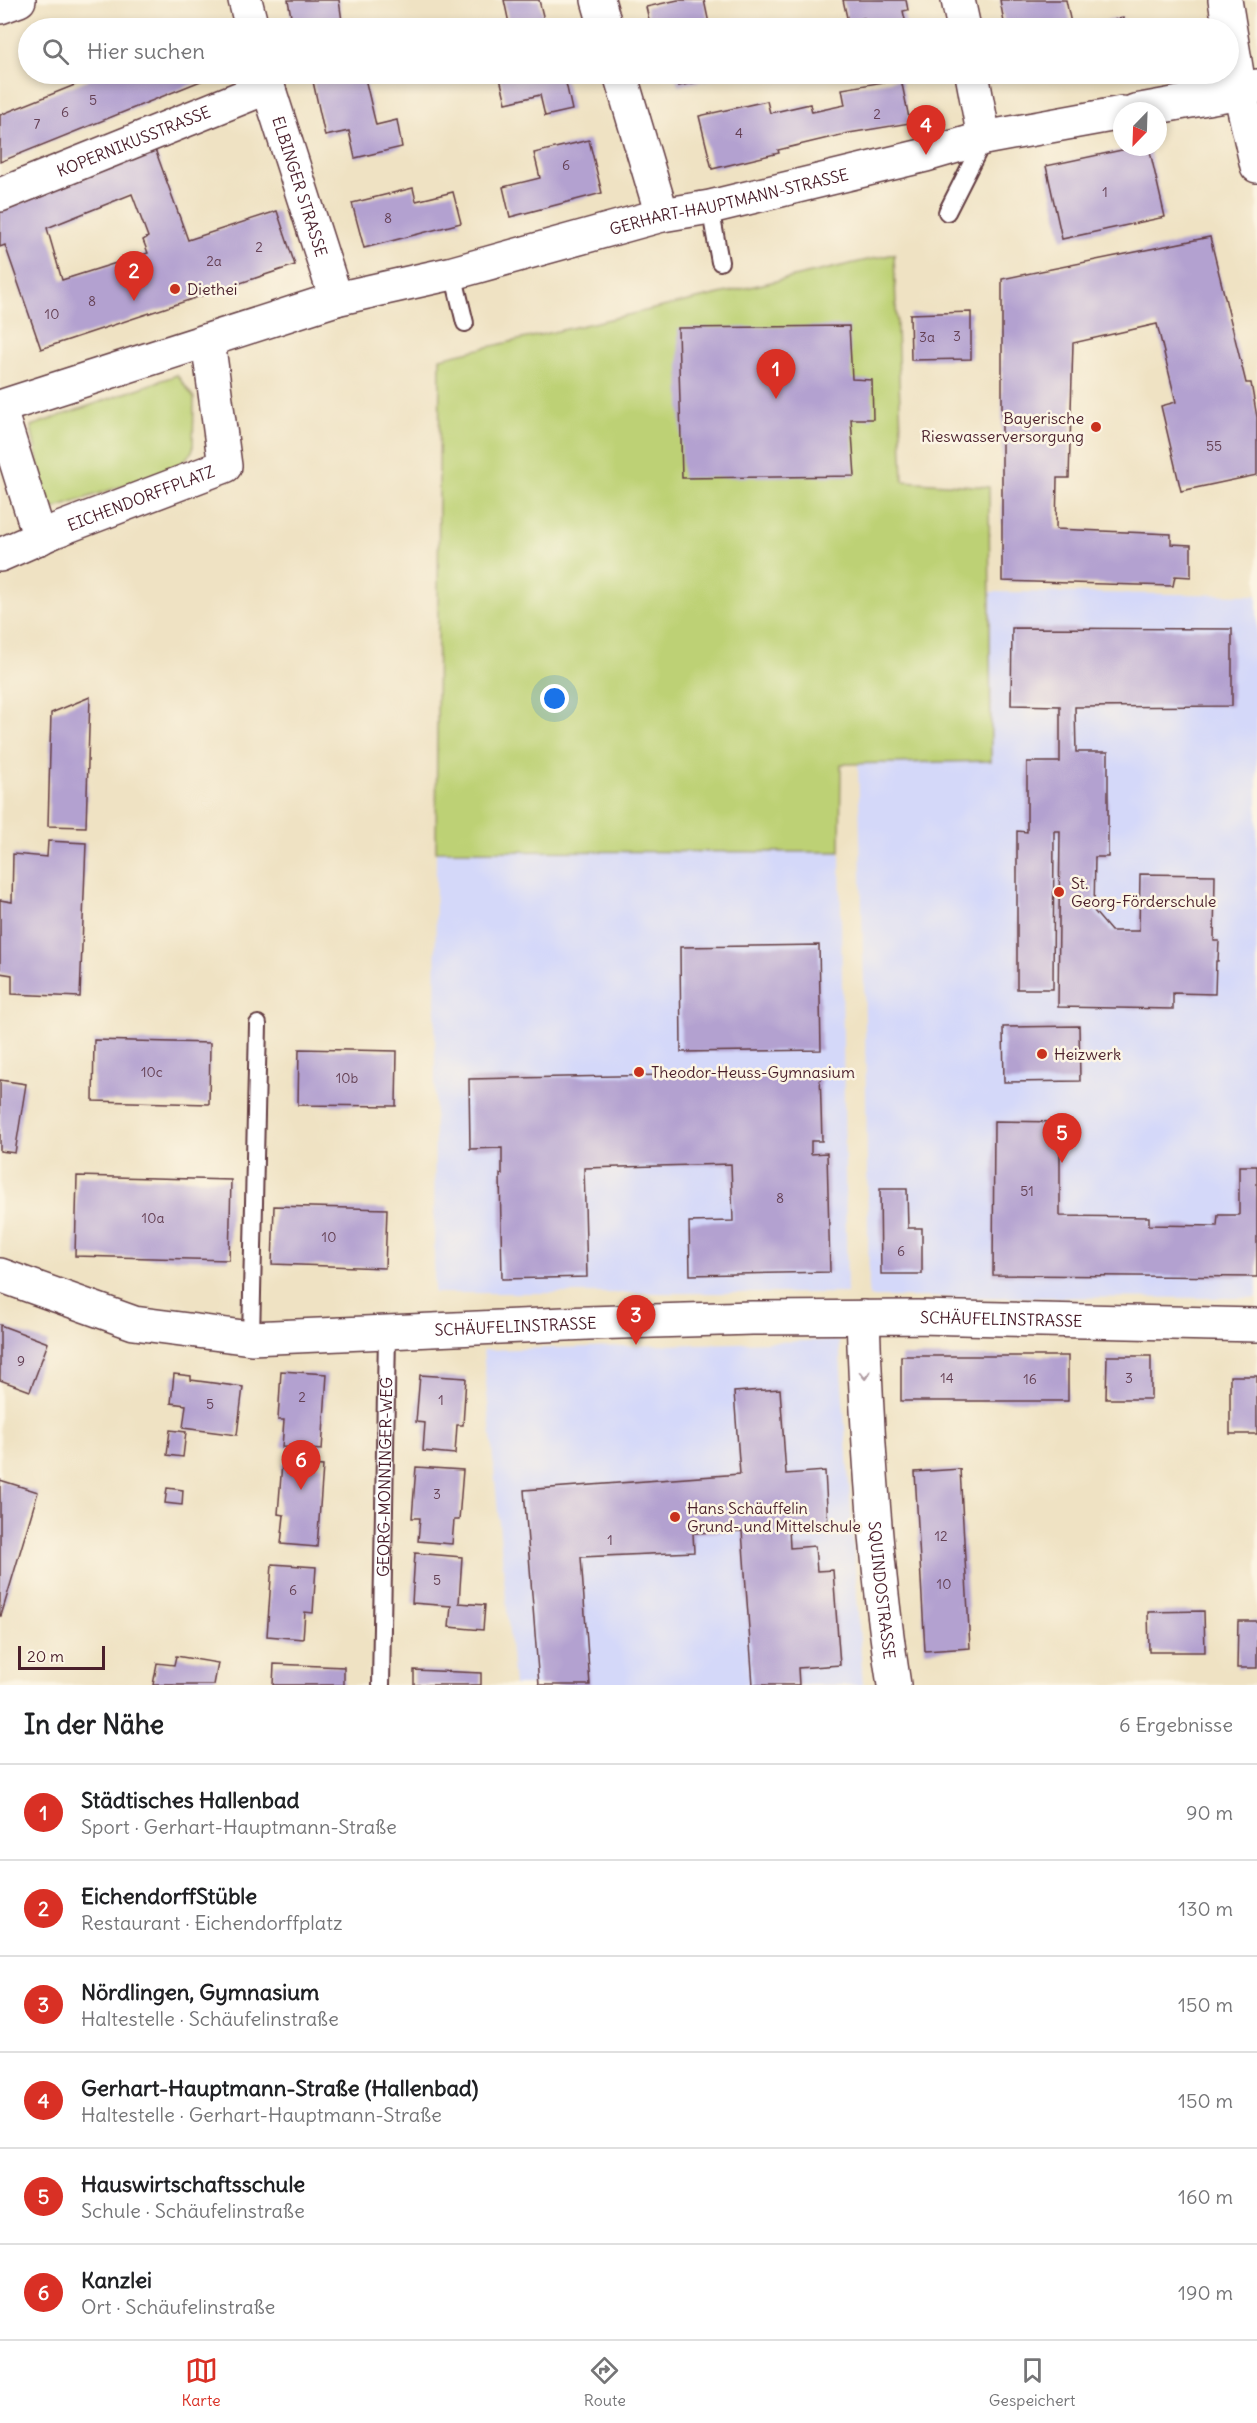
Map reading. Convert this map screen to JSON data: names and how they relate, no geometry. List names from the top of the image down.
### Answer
{
  "streets": {
    "street": [
      "KOPERNIKUSSTRASSE",
      "ELBINGER STRASSE",
      "GERHART-HAUPTMANN-STRASSE",
      "EICHENDORFFPLATZ",
      "SCHÄUFELINSTRASSE",
      "SQUINDOSTRASSE"
    ],
    "lane": ["GEORG-MONNINGER-WEG"]
  },
  "crossings": [
    ["ELBINGER STRASSE", "GERHART-HAUPTMANN-STRASSE"],
    ["ELBINGER STRASSE", "EICHENDORFFPLATZ"],
    ["GERHART-HAUPTMANN-STRASSE", "EICHENDORFFPLATZ"],
    ["SCHÄUFELINSTRASSE", "GEORG-MONNINGER-WEG"],
    ["SCHÄUFELINSTRASSE", "SQUINDOSTRASSE"]
  ],
  "one_way": ["SQUINDOSTRASSE"],
  "places": [
    "Diethei",
    "Bayerische Rieswasserversorgung",
    "St. Georg-Förderschule",
    "Heizwerk",
    "Theodor-Heuss-Gymnasium",
    "Hans Schäuffelin Grund- und Mittelschule"
  ],
  "house_numbers": [
    "5",
    "6",
    "2",
    "7",
    "4",
    "6",
    "1",
    "8",
    "2",
    "2a",
    "8",
    "10",
    "3",
    "3a",
    "55",
    "10c",
    "10b",
    "51",
    "8",
    "10a",
    "10",
    "6",
    "9",
    "14",
    "3",
    "16",
    "2",
    "1",
    "5",
    "3",
    "12",
    "1",
    "5",
    "10",
    "6"
  ],
  "scale_bar": "20 m",
  "north": "bottom left",
  "page": {
    "search": "Hier suchen",
    "pins": [
      "4",
      "2",
      "1",
      "5",
      "3",
      "6"
    ],
    "scale": "20 m",
    "heading": ["In der Nähe", "6 Ergebnisse"],
    "list": [
      {
        "mark": "1",
        "name": "Städtisches Hallenbad",
        "note": "Sport · Gerhart-Hauptmann-Straße",
        "value": "90 m"
      },
      {
        "mark": "2",
        "name": "EichendorffStüble",
        "note": "Restaurant · Eichendorffplatz",
        "value": "130 m"
      },
      {
        "mark": "3",
        "name": "Nördlingen, Gymnasium",
        "note": "Haltestelle · Schäufelinstraße",
        "value": "150 m"
      },
      {
        "mark": "4",
        "name": "Gerhart-Hauptmann-Straße (Hallenbad)",
        "note": "Haltestelle · Gerhart-Hauptmann-Straße",
        "value": "150 m"
      },
      {
        "mark": "5",
        "name": "Hauswirtschaftsschule",
        "note": "Schule · Schäufelinstraße",
        "value": "160 m"
      },
      {
        "mark": "6",
        "name": "Kanzlei",
        "note": "Ort · Schäufelinstraße",
        "value": "190 m"
      }
    ],
    "nav": ["Karte", "Route", "Gespeichert"]
  }
}
